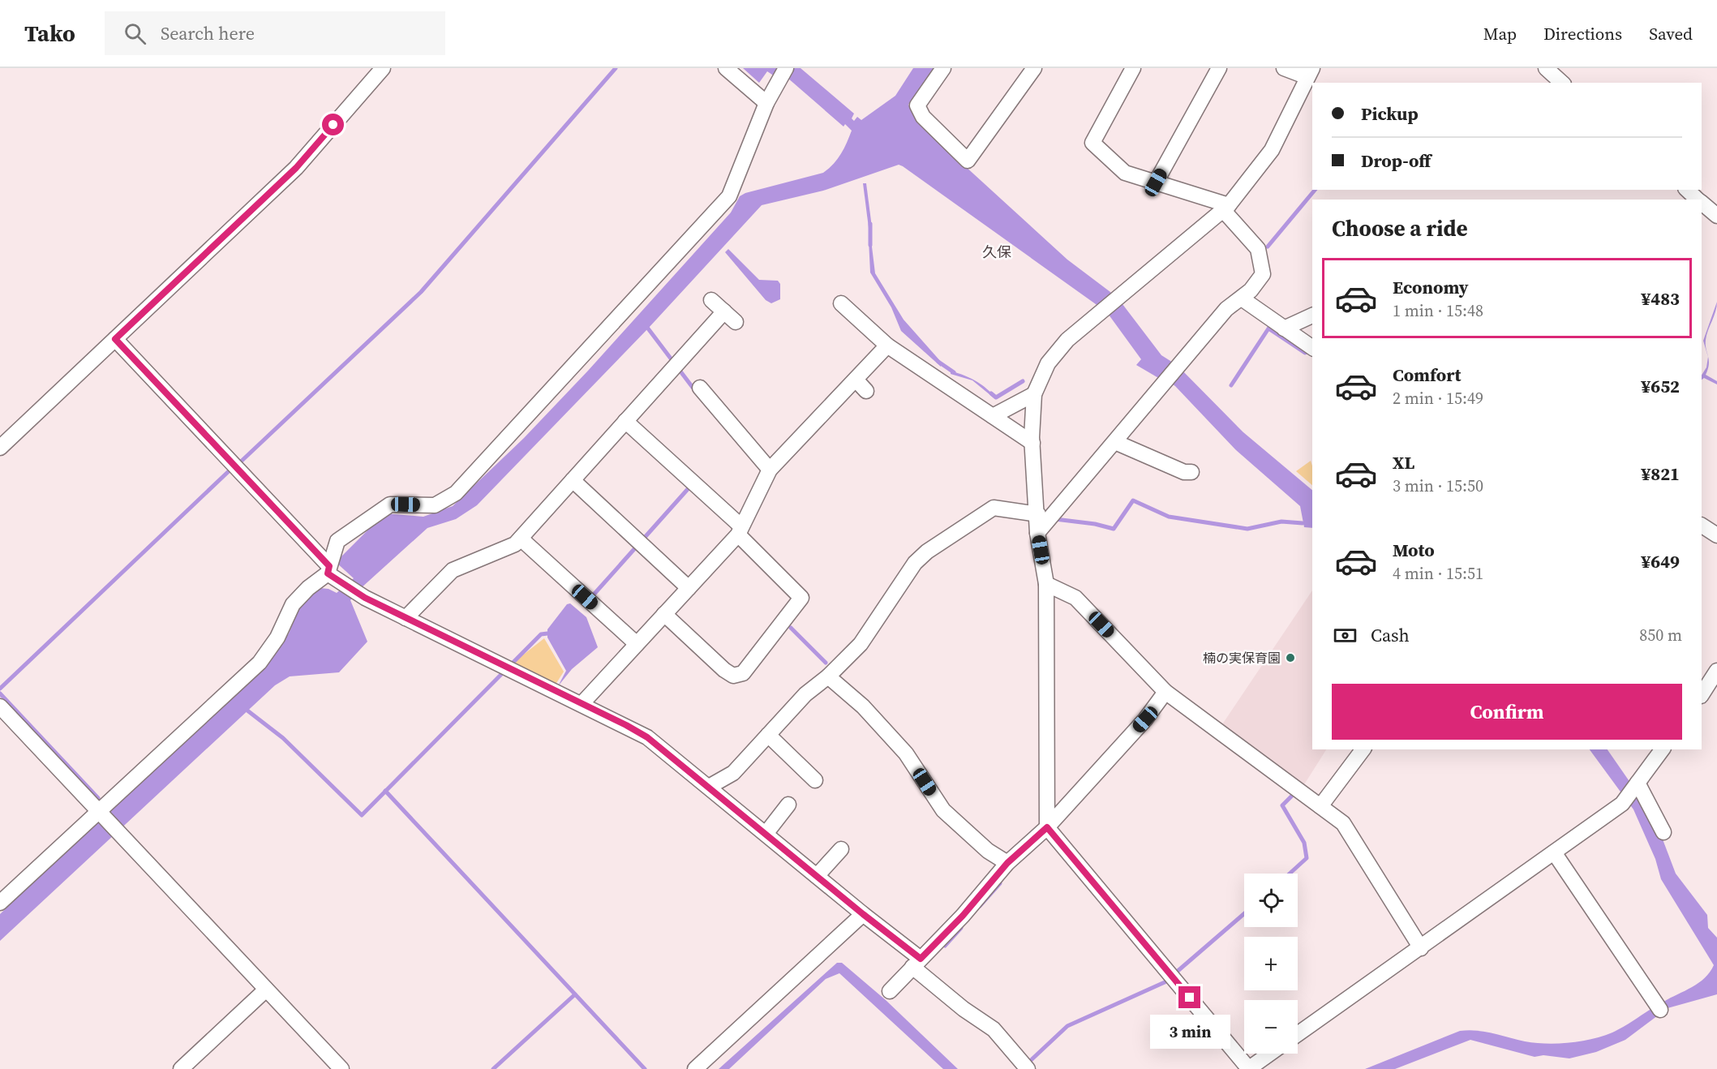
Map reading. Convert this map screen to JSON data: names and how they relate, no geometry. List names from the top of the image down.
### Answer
{
  "districts": ["久保"],
  "places": ["楠の実保育園"],
  "page": {
    "header": "Tako",
    "search": "Search here",
    "nav": ["Map", "Directions", "Saved"],
    "banner": ["Pickup", "Drop-off"],
    "heading": "Choose a ride",
    "list": [
      {
        "name": "Economy",
        "note": "1 min · 15:48",
        "value": "¥483"
      },
      {
        "name": "Comfort",
        "note": "2 min · 15:49",
        "value": "¥652"
      },
      {
        "name": "XL",
        "note": "3 min · 15:50",
        "value": "¥821"
      },
      {
        "name": "Moto",
        "note": "4 min · 15:51",
        "value": "¥649"
      }
    ],
    "pay": ["Cash", "850 m"],
    "buttons": "Confirm",
    "map_buttons": ["+", "−"],
    "bubble": "3 min"
  }
}
